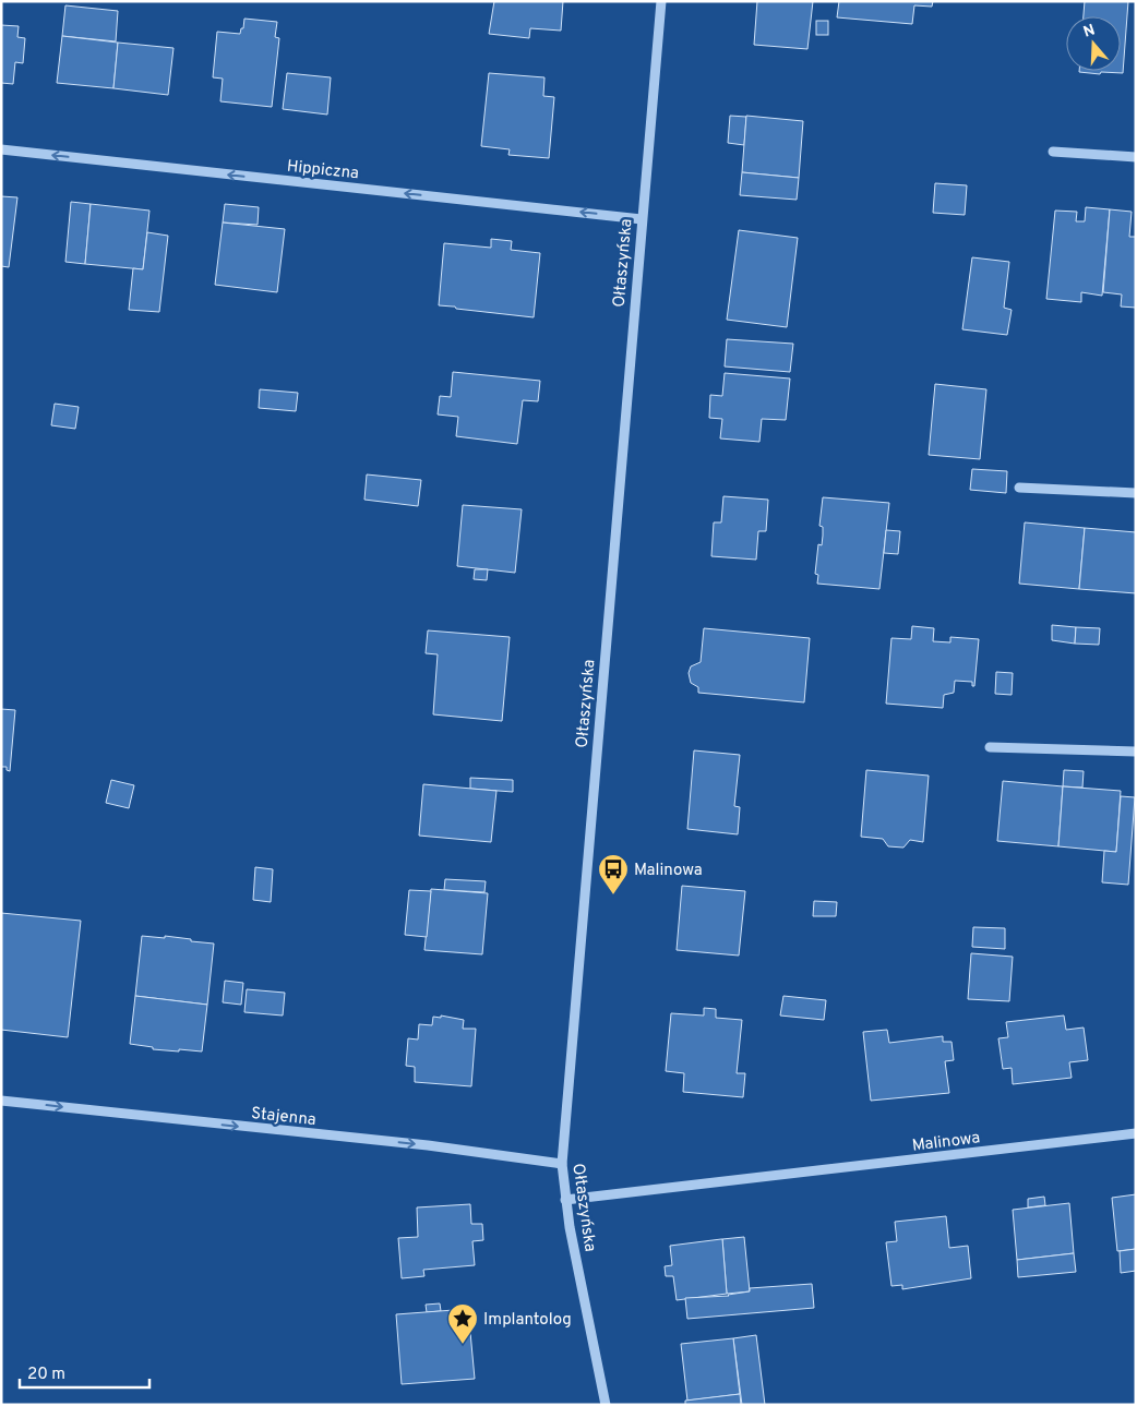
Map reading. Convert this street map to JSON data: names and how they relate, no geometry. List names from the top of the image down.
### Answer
{
  "streets": {
    "street": [
      "Hippiczna",
      "Ołtaszyńska",
      "Stajenna",
      "Malinowa"
    ]
  },
  "crossings": [
    ["Hippiczna", "Ołtaszyńska"],
    ["Ołtaszyńska", "Stajenna"],
    ["Ołtaszyńska", "Malinowa"]
  ],
  "one_way": ["Hippiczna", "Stajenna"],
  "places": {
    "bus stop": ["Malinowa"],
    "place": ["Implantolog"]
  },
  "scale_bar": "20 m",
  "north": "top"
}
